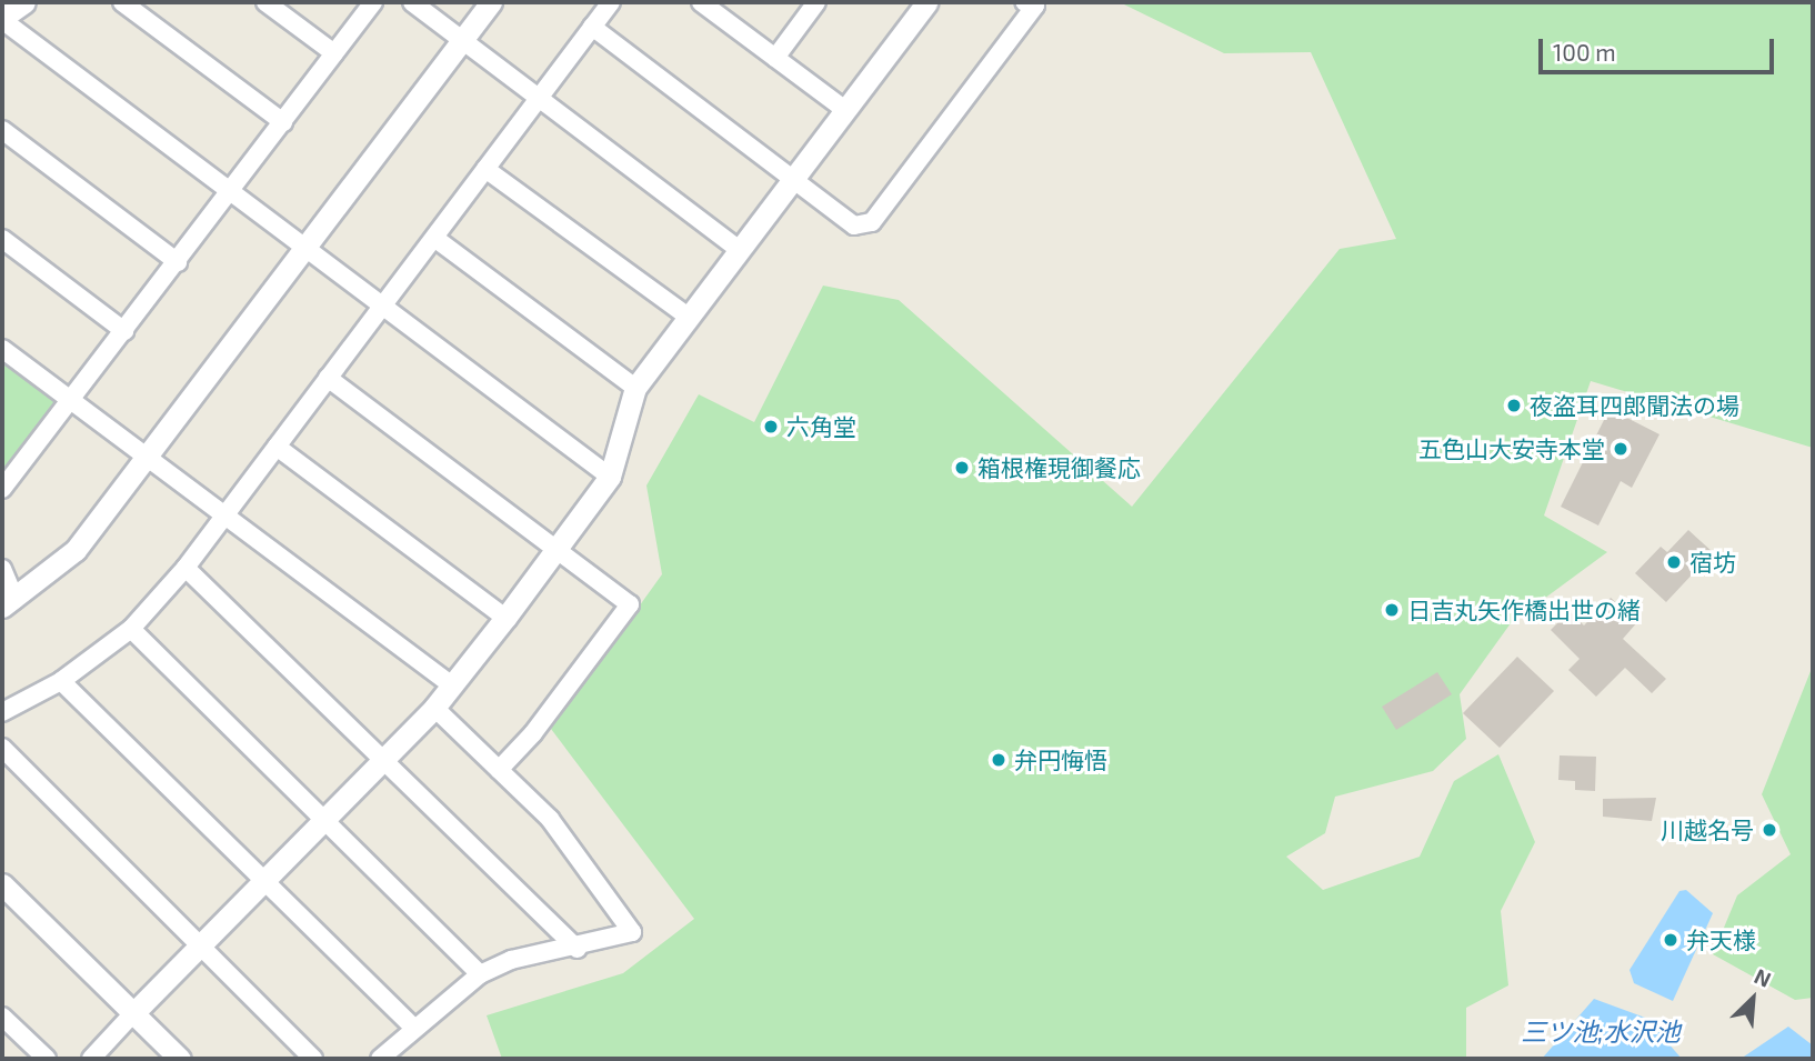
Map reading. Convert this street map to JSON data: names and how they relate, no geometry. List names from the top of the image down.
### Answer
{
  "water": ["三ツ池;水沢池"],
  "places": [
    "夜盗耳四郎聞法の場",
    "六角堂",
    "五色山大安寺本堂",
    "箱根権現御餐応",
    "宿坊",
    "日吉丸矢作橋出世の緒",
    "弁円悔悟",
    "川越名号",
    "弁天様"
  ],
  "scale_bar": "100 m",
  "north": "top right"
}
